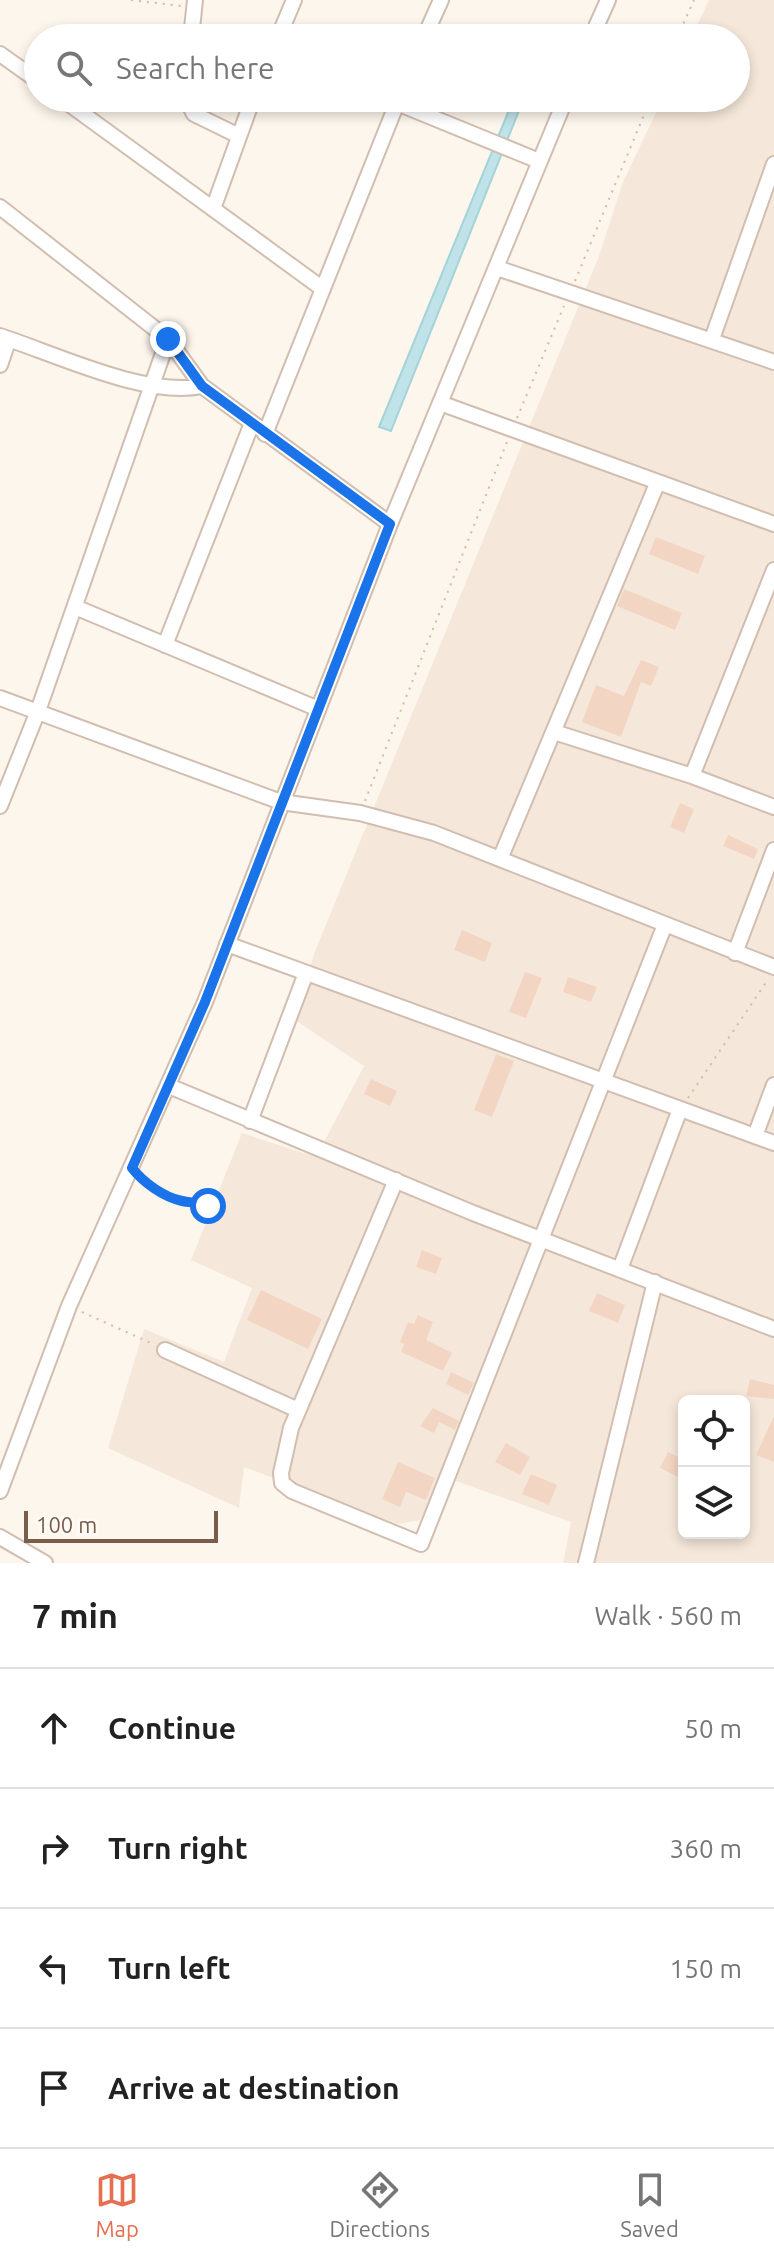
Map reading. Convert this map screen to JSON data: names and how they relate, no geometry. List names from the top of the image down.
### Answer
{
  "scale_bar": "100 m",
  "page": {
    "search": "Search here",
    "scale": "100 m",
    "heading": ["7 min", "Walk · 560 m"],
    "list": [
      ["Continue", "50 m"],
      ["Turn right", "360 m"],
      ["Turn left", "150 m"],
      "Arrive at destination"
    ],
    "nav": ["Map", "Directions", "Saved"]
  }
}
